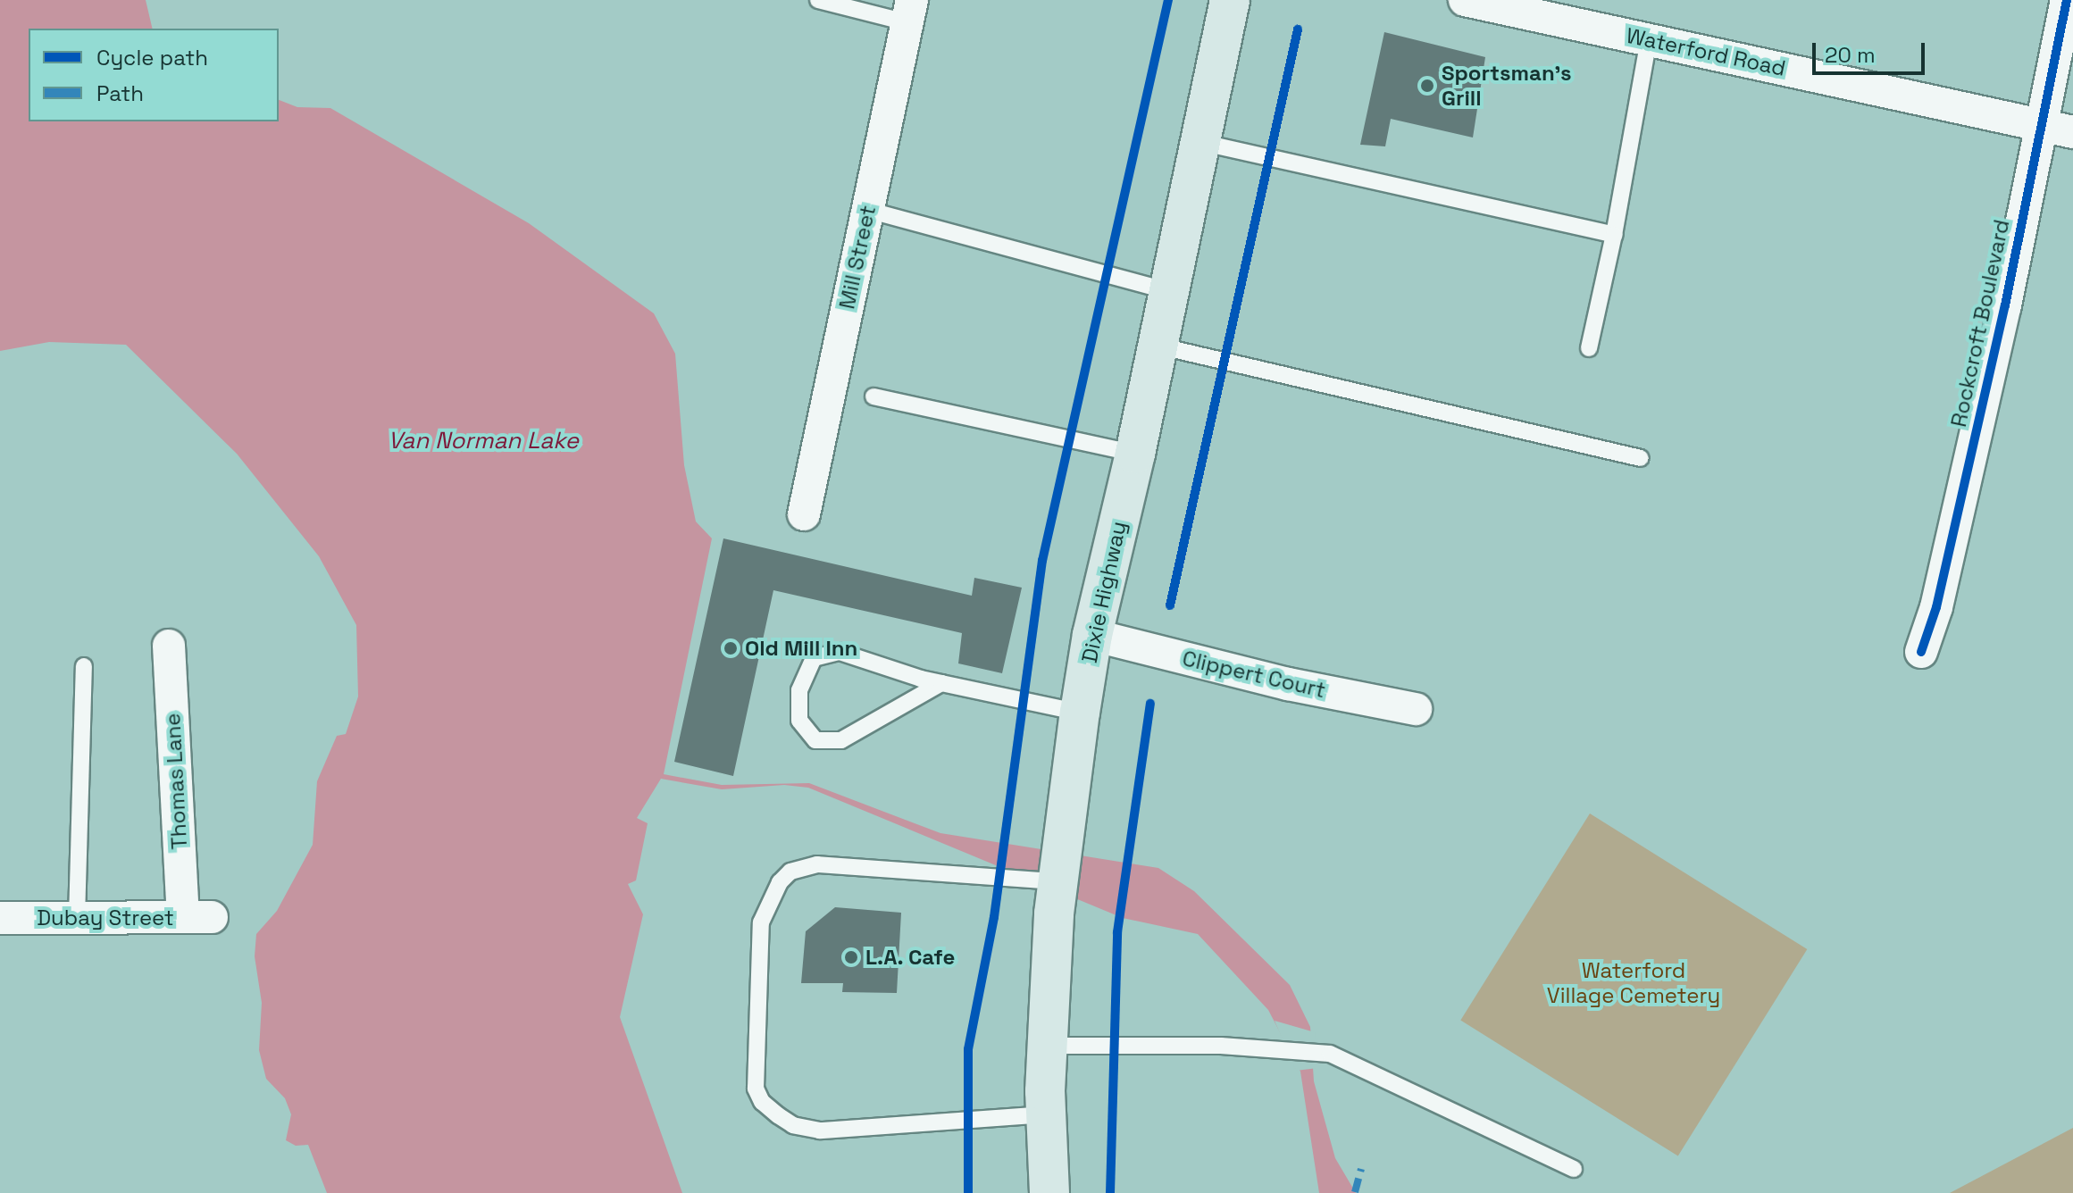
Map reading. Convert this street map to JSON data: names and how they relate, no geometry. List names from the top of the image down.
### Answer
{
  "streets": {
    "main road": ["Dixie Highway"],
    "street": [
      "Waterford Road",
      "Mill Street",
      "Rockcroft Boulevard",
      "Clippert Court",
      "Thomas Lane",
      "Dubay Street"
    ]
  },
  "crossings": [
    ["Waterford Road", "Rockcroft Boulevard"],
    ["Dixie Highway", "Clippert Court"],
    ["Thomas Lane", "Dubay Street"]
  ],
  "water": ["Van Norman Lake"],
  "parks": ["Waterford Village Cemetery"],
  "places": ["Sportsman's Grill", "Old Mill Inn", "L.A. Cafe"],
  "legend": ["Cycle path", "Path"],
  "scale_bar": "20 m"
}
